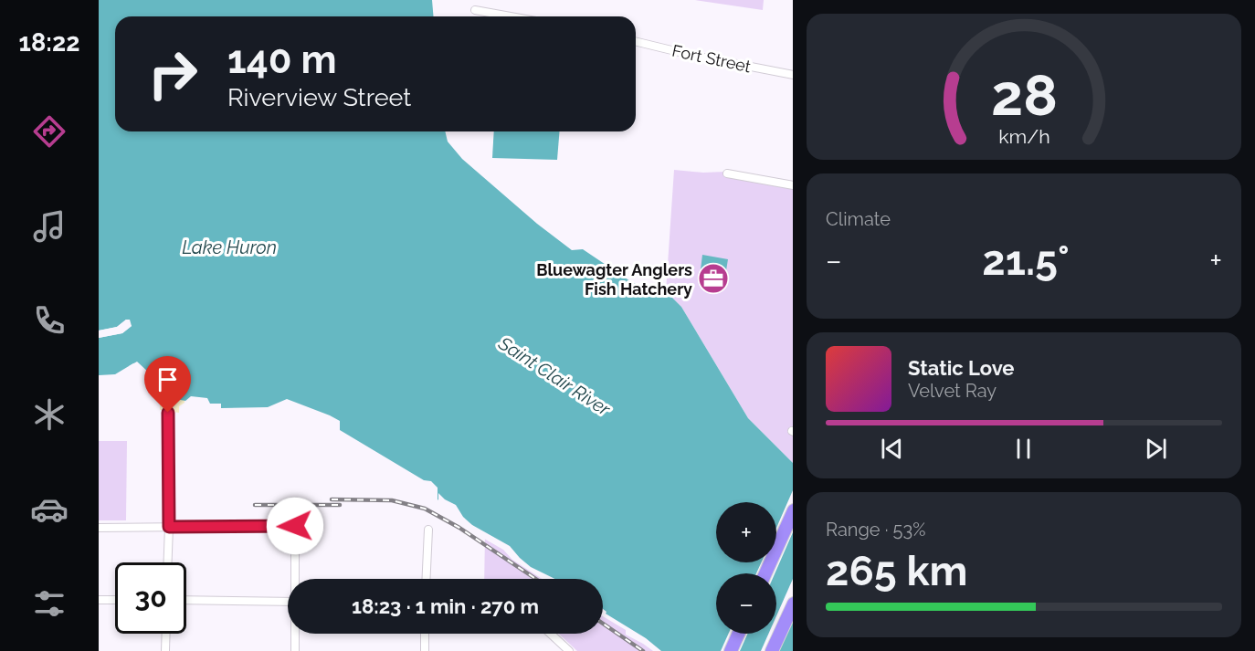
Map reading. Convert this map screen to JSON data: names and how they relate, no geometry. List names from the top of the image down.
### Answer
{
  "streets": {
    "street": ["Fort Street"]
  },
  "water": ["Lake Huron", "Saint Clair River"],
  "places": {
    "office": ["Bluewagter Anglers Fish Hatchery"]
  },
  "page": {
    "tabs": "18:22",
    "turn": ["140 m", "Riverview Street"],
    "tile": [
      "Climate",
      ["Range · 53%", "265 km"]
    ],
    "heat": ["−", "21.5°", "+"],
    "song": ["Static Love", "Velvet Ray"],
    "map_buttons": ["+", "−"],
    "limit": "30",
    "trip": "18:23 · 1 min · 270 m",
    "gauge": ["28", "km/h"]
  }
}
